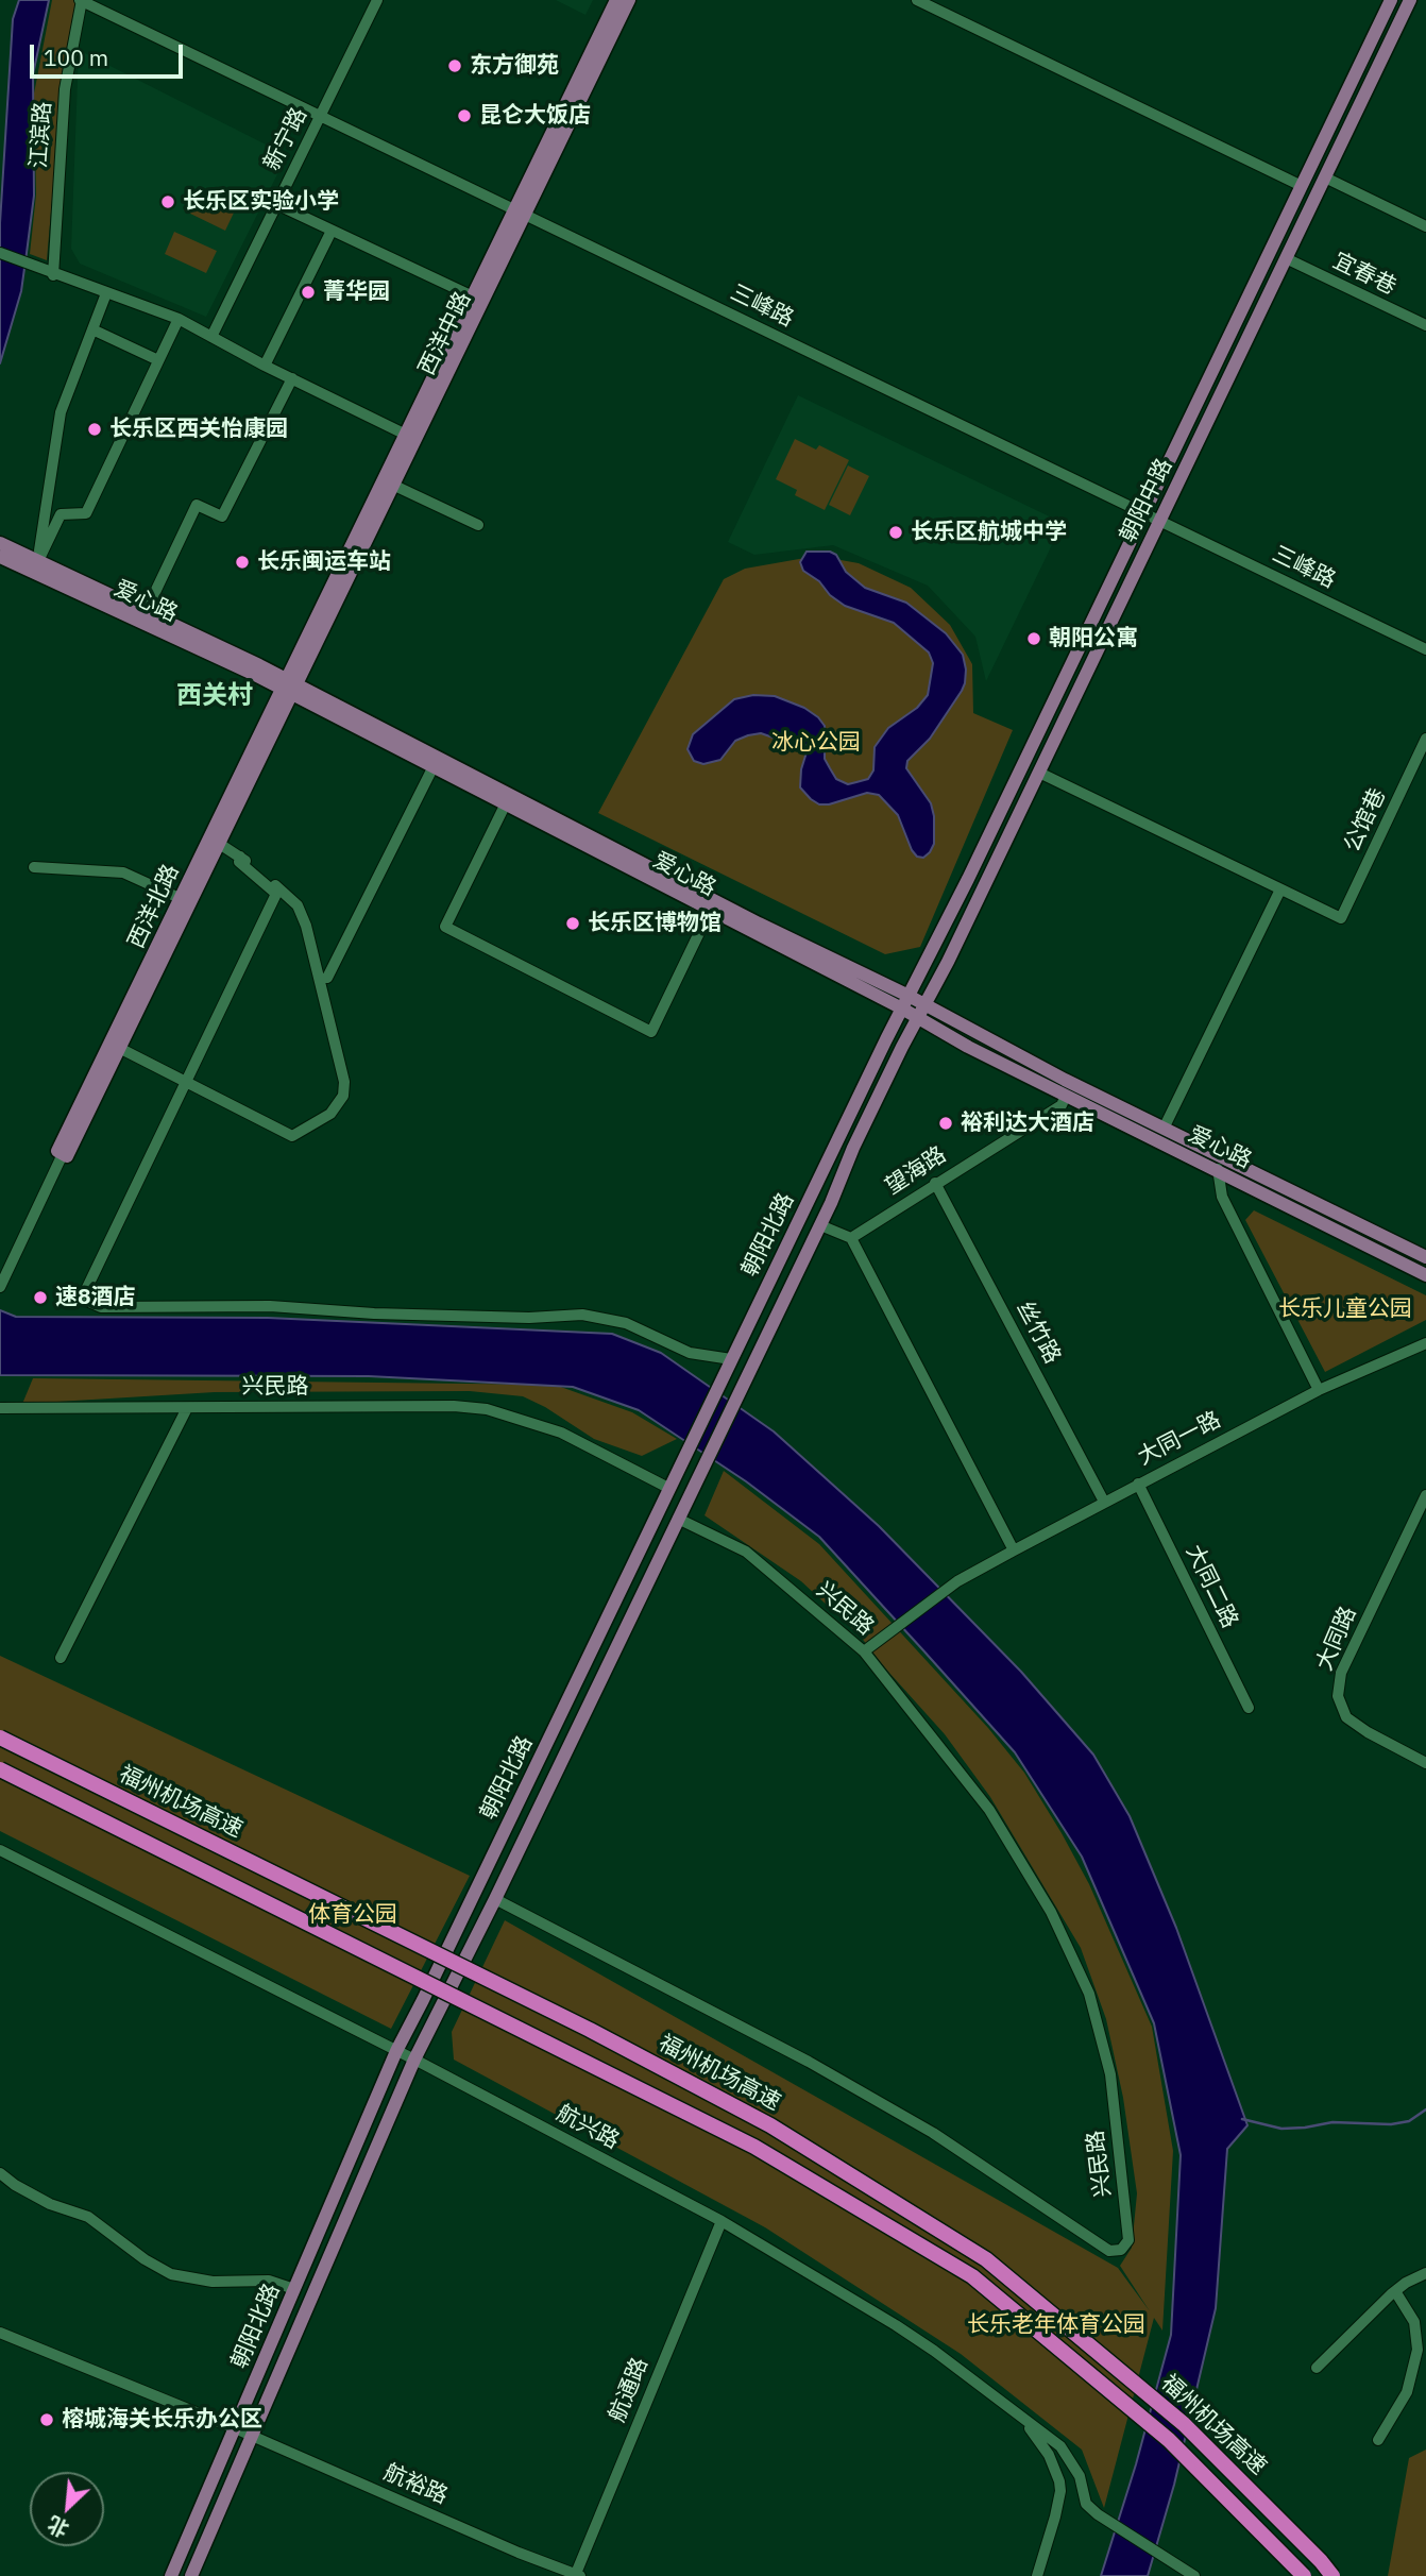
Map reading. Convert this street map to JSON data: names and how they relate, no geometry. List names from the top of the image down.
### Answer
{
  "streets": {
    "highway": ["福州机场高速"],
    "main road": [
      "西洋中路",
      "朝阳中路",
      "爱心路",
      "西洋北路",
      "朝阳北路"
    ],
    "street": [
      "江滨路",
      "新宁路",
      "宜春巷",
      "三峰路",
      "公馆巷",
      "望海路",
      "丝竹路",
      "兴民路",
      "大同一路",
      "大同二路",
      "大同路",
      "航兴路",
      "航通路",
      "航裕路"
    ]
  },
  "crossings": [
    ["江滨路", "三峰路"],
    ["新宁路", "三峰路"],
    ["宜春巷", "朝阳中路"],
    ["三峰路", "西洋中路"],
    ["三峰路", "朝阳中路"],
    ["西洋中路", "爱心路"],
    ["西洋中路", "西洋北路"],
    ["朝阳中路", "爱心路"],
    ["朝阳中路", "朝阳北路"],
    ["爱心路", "西洋北路"],
    ["爱心路", "望海路"],
    ["爱心路", "朝阳北路"],
    ["望海路", "丝竹路"],
    ["朝阳北路", "兴民路"],
    ["朝阳北路", "航兴路"],
    ["朝阳北路", "航裕路"],
    ["丝竹路", "大同一路"],
    ["兴民路", "大同一路"],
    ["大同一路", "大同二路"],
    ["航兴路", "航通路"],
    ["航通路", "航裕路"]
  ],
  "districts": ["西关村"],
  "parks": [
    "冰心公园",
    "长乐儿童公园",
    "体育公园",
    "长乐老年体育公园"
  ],
  "places": [
    "东方御苑",
    "昆仑大饭店",
    "长乐区实验小学",
    "菁华园",
    "长乐区西关怡康园",
    "长乐区航城中学",
    "长乐闽运车站",
    "朝阳公寓",
    "长乐区博物馆",
    "裕利达大酒店",
    "速8酒店",
    "榕城海关长乐办公区"
  ],
  "scale_bar": "100 m",
  "north": "bottom left"
}
